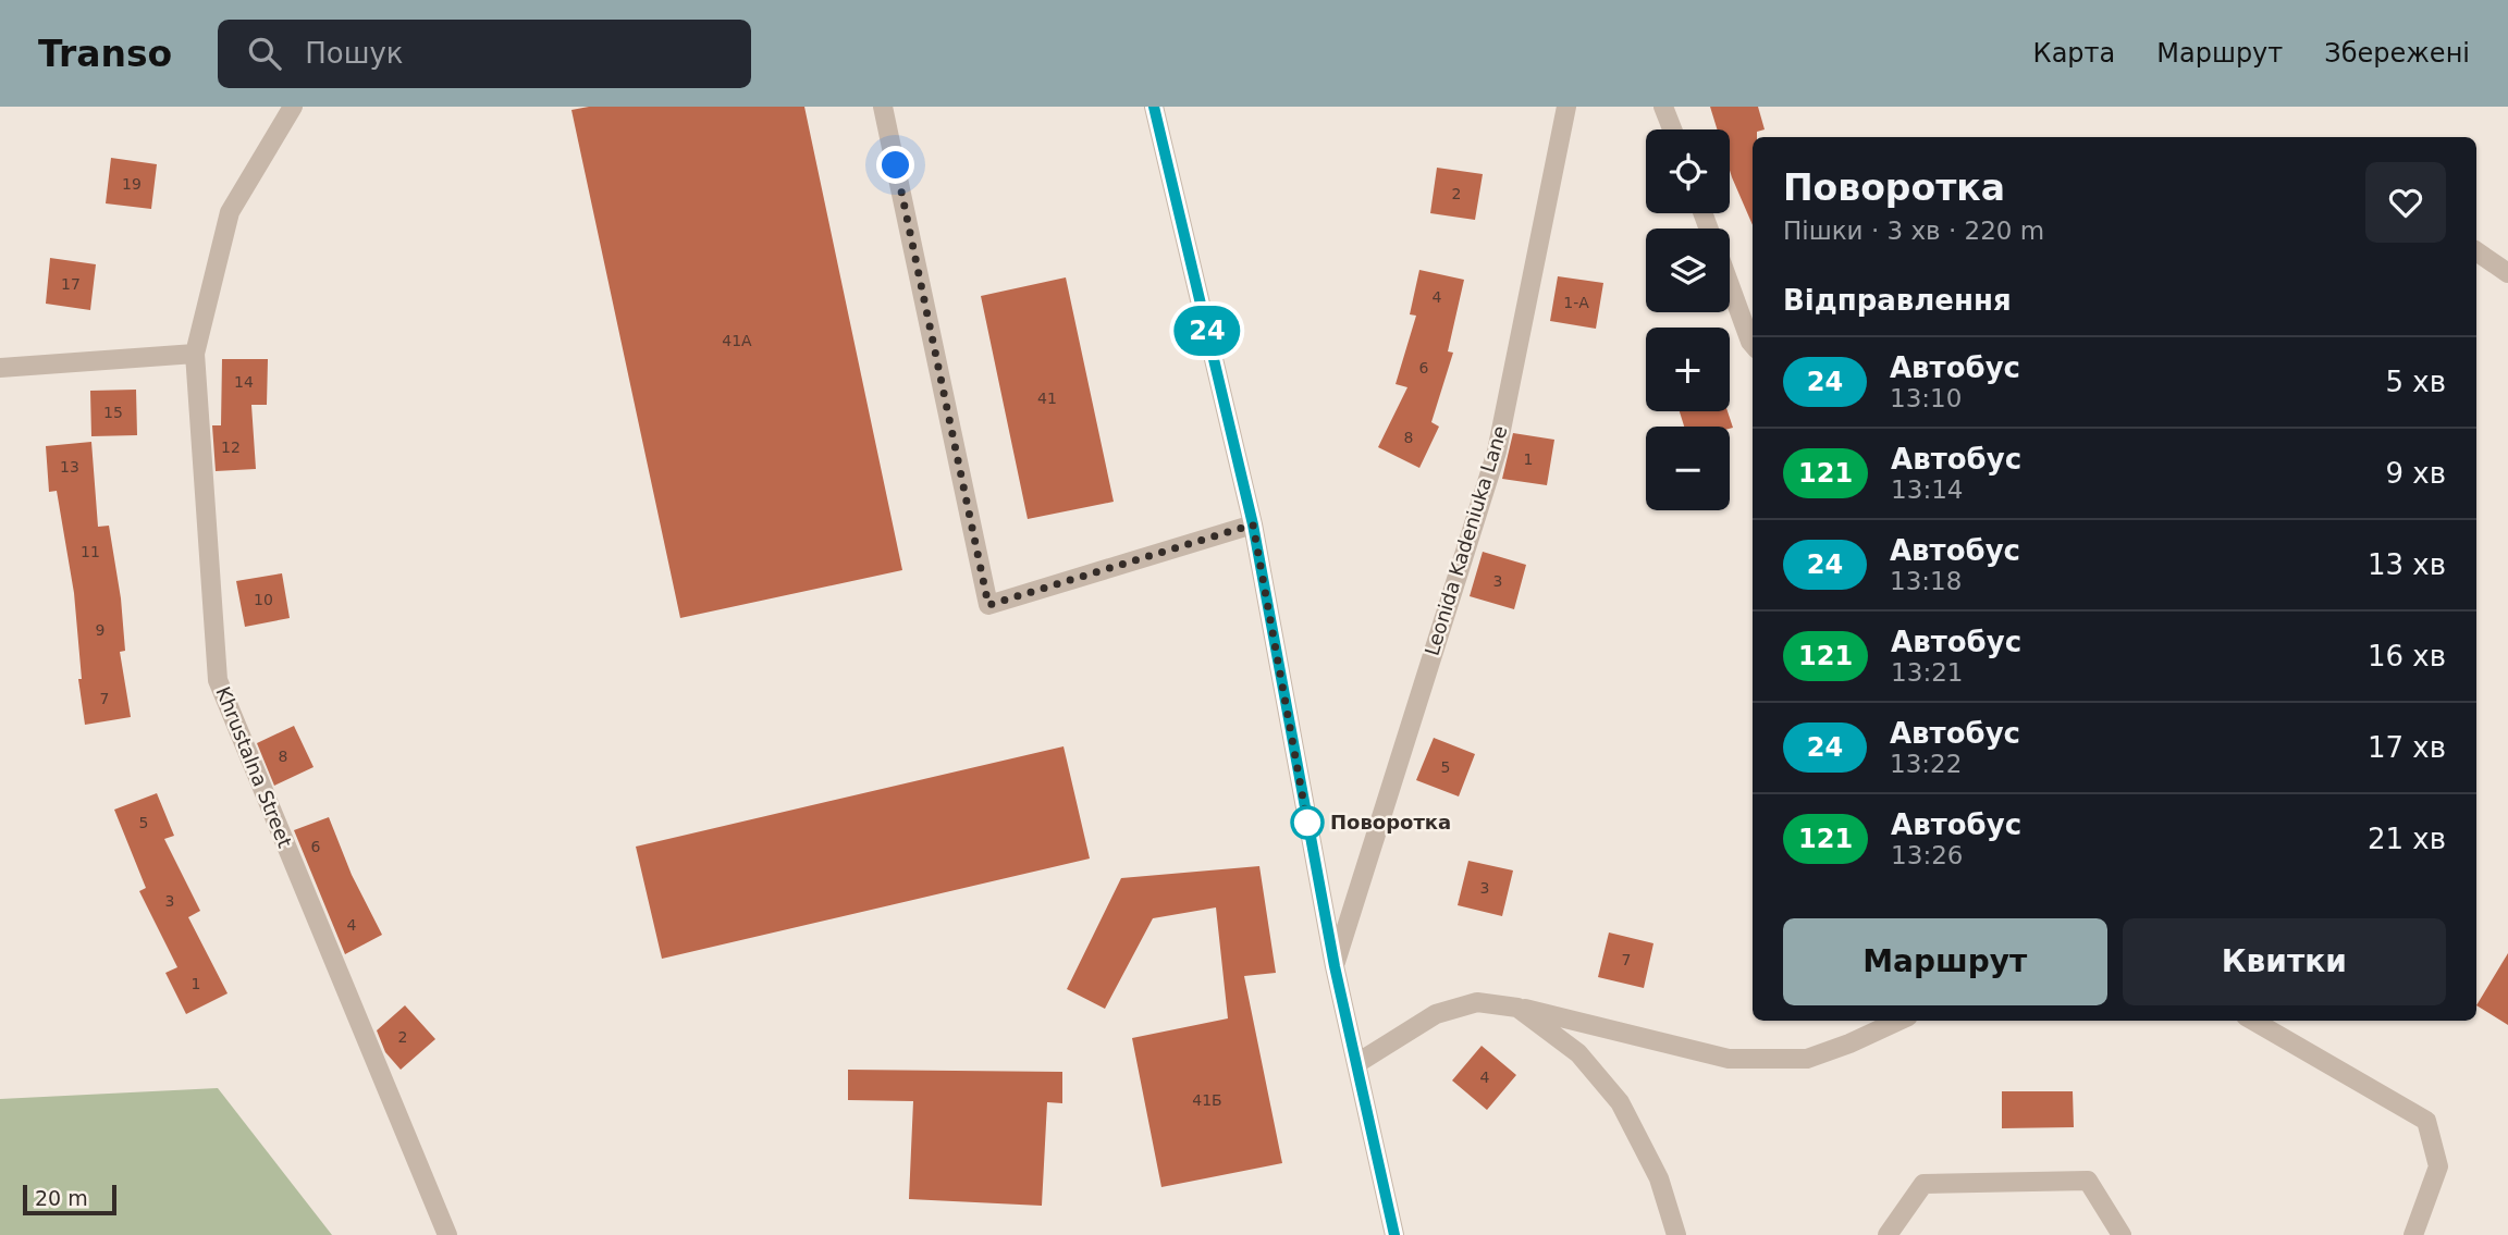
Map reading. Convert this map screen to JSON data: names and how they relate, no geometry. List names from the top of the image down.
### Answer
{
  "streets": {
    "street": ["Leonida Kadeniuka Lane", "Khrustalna Street"]
  },
  "places": ["Поворотка"],
  "lines": ["bus line 24"],
  "house_numbers": [
    "19",
    "2",
    "17",
    "4",
    "1-А",
    "41А",
    "6",
    "14",
    "41",
    "15",
    "8",
    "12",
    "1",
    "13",
    "11",
    "3",
    "10",
    "9",
    "7",
    "8",
    "5",
    "5",
    "6",
    "3",
    "3",
    "4",
    "7",
    "1",
    "2",
    "4",
    "41Б"
  ],
  "scale_bar": "20 m",
  "page": {
    "header": "Transo",
    "search": "Пошук",
    "nav": ["Карта", "Маршрут", "Збережені"],
    "on_map": "24",
    "map_buttons": ["+", "−"],
    "heading": [
      ["Поворотка", "Пішки · 3 хв · 220 m"],
      "Відправлення"
    ],
    "list": [
      {
        "mark": "24",
        "name": "Автобус",
        "note": "13:10",
        "value": "5 хв"
      },
      {
        "mark": "121",
        "name": "Автобус",
        "note": "13:14",
        "value": "9 хв"
      },
      {
        "mark": "24",
        "name": "Автобус",
        "note": "13:18",
        "value": "13 хв"
      },
      {
        "mark": "121",
        "name": "Автобус",
        "note": "13:21",
        "value": "16 хв"
      },
      {
        "mark": "24",
        "name": "Автобус",
        "note": "13:22",
        "value": "17 хв"
      },
      {
        "mark": "121",
        "name": "Автобус",
        "note": "13:26",
        "value": "21 хв"
      }
    ],
    "buttons": ["Маршрут", "Квитки"],
    "scale": "20 m"
  }
}
